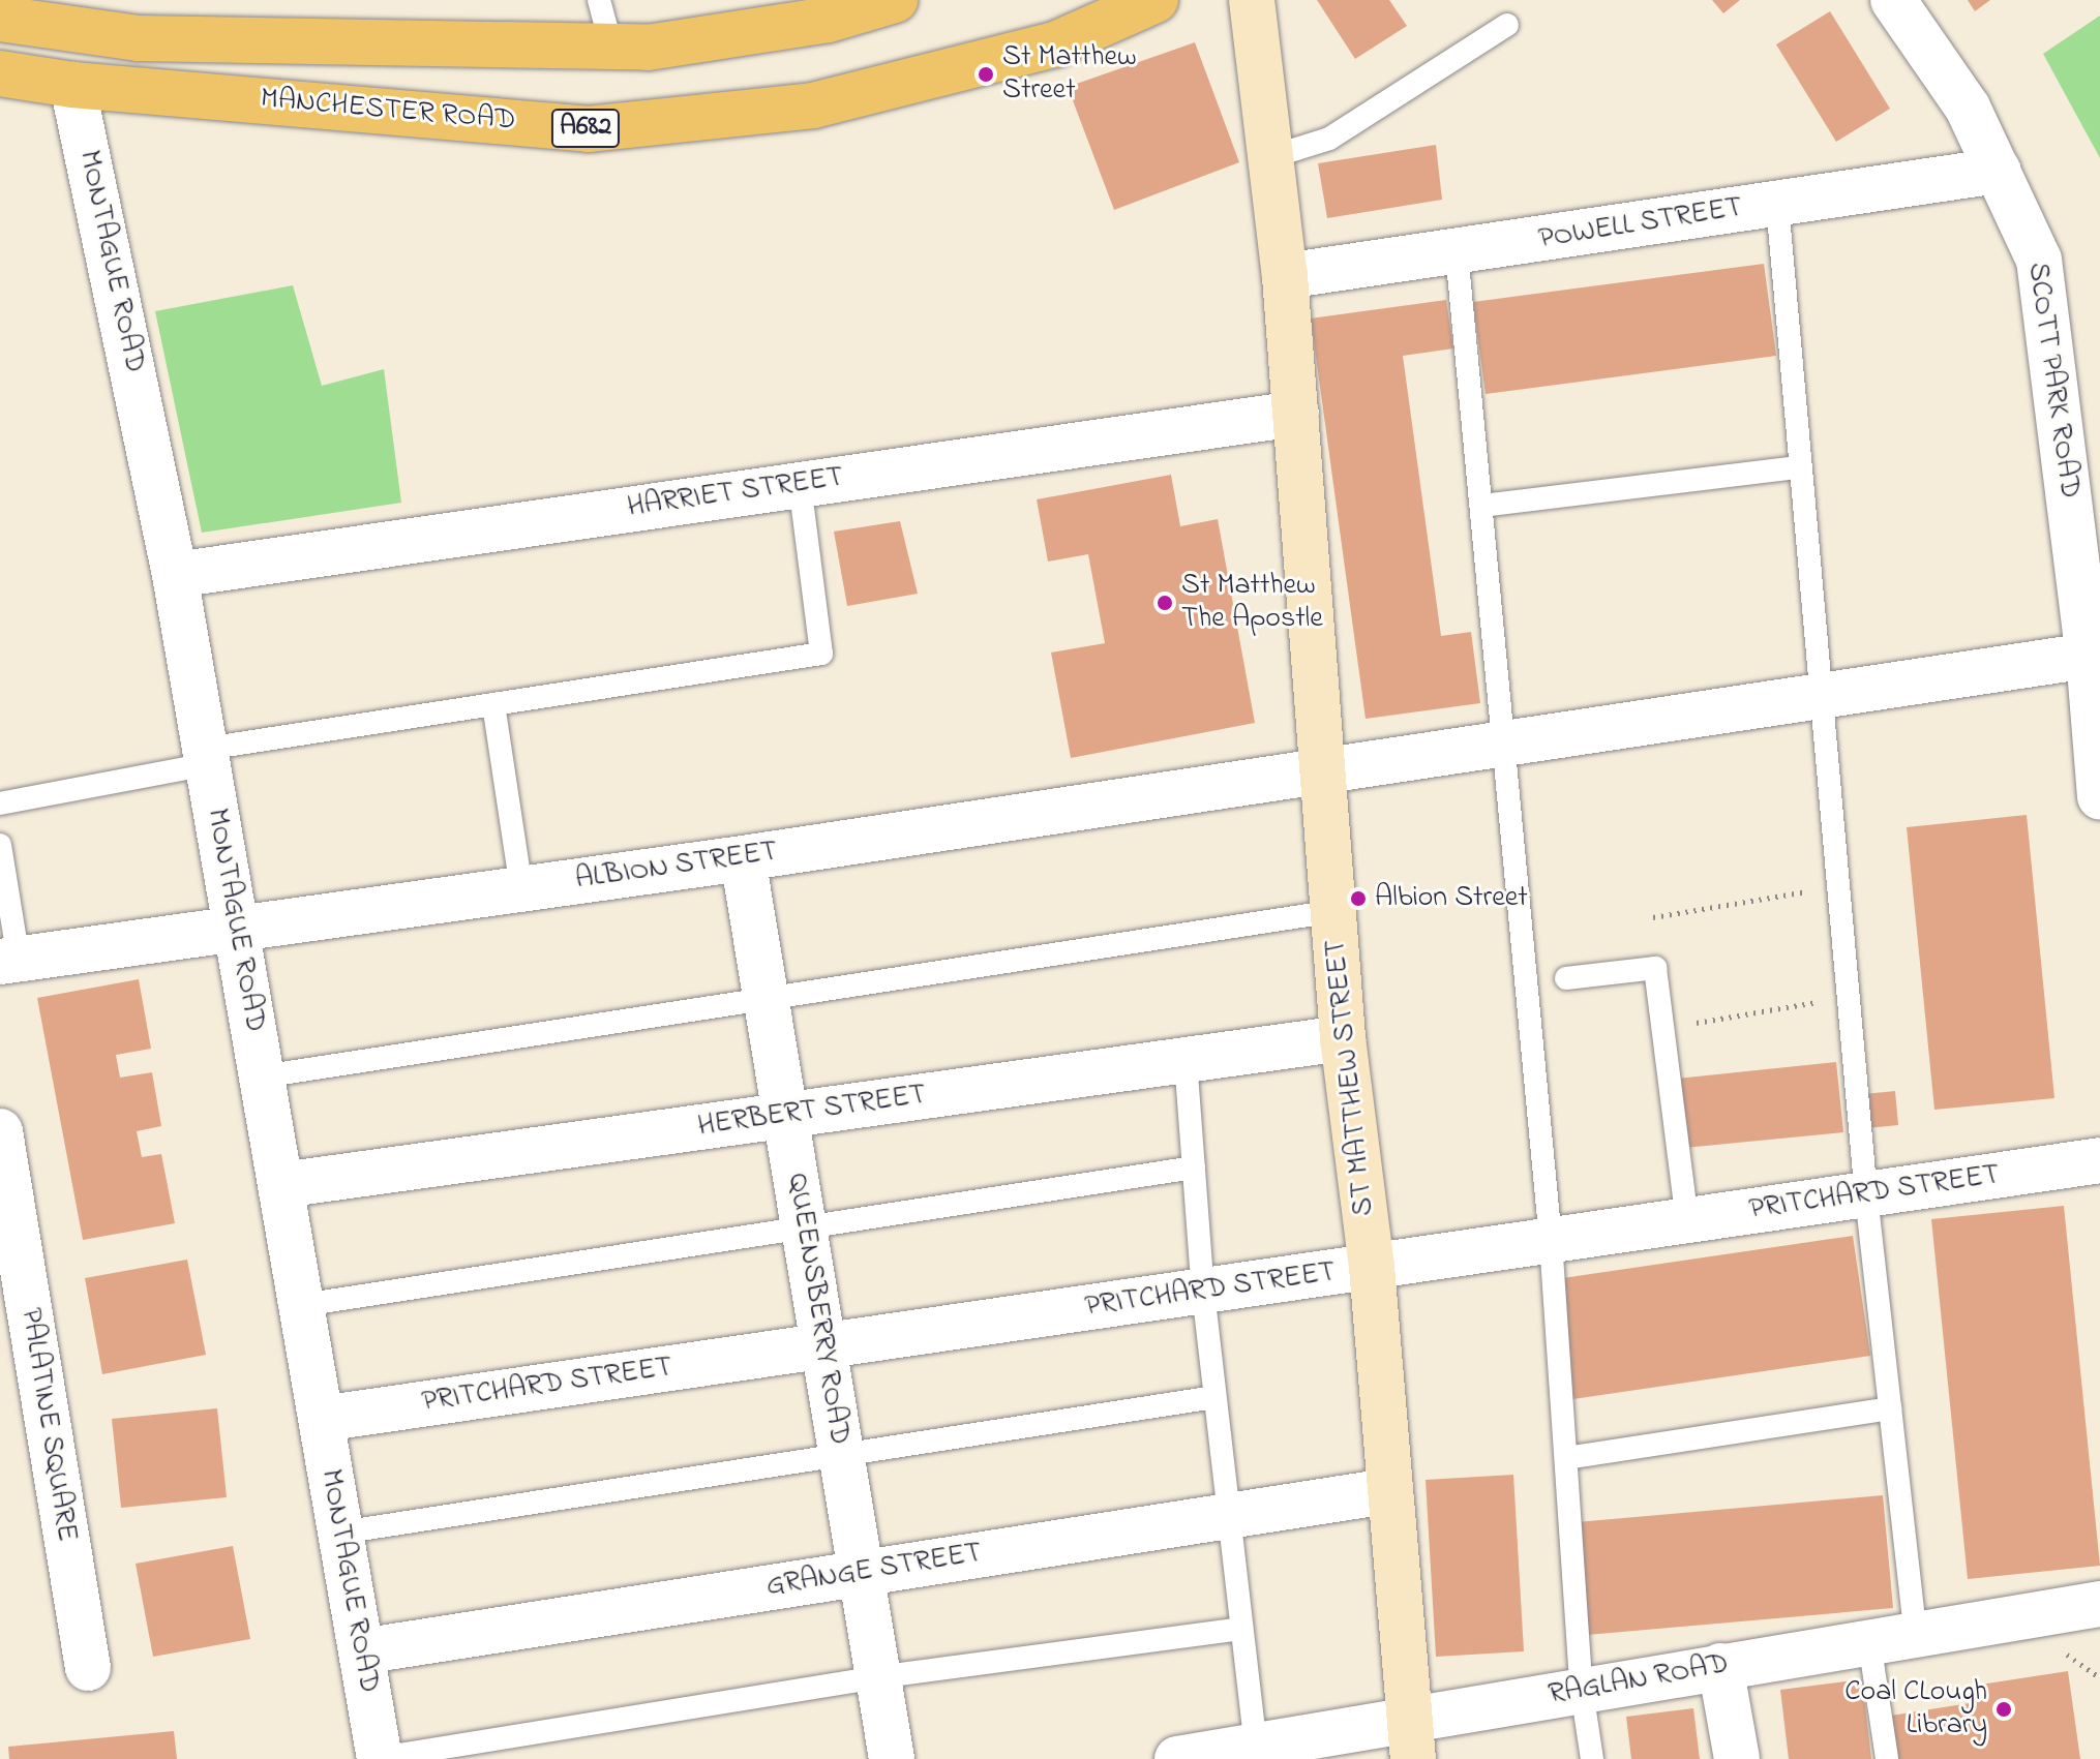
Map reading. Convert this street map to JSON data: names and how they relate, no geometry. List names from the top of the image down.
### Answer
{
  "streets": {
    "main road": ["MANCHESTER ROAD", "A682", "ST MATTHEW STREET"],
    "street": [
      "POWELL STREET",
      "MONTAGUE ROAD",
      "SCOTT PARK ROAD",
      "HARRIET STREET",
      "ALBION STREET",
      "HERBERT STREET",
      "PRITCHARD STREET",
      "QUEENSBERRY ROAD",
      "PALATINE SQUARE",
      "GRANGE STREET",
      "RAGLAN ROAD"
    ]
  },
  "crossings": [
    ["MANCHESTER ROAD", "MONTAGUE ROAD"],
    ["POWELL STREET", "SCOTT PARK ROAD"],
    ["POWELL STREET", "ST MATTHEW STREET"],
    ["MONTAGUE ROAD", "HARRIET STREET"],
    ["MONTAGUE ROAD", "ALBION STREET"],
    ["MONTAGUE ROAD", "HERBERT STREET"],
    ["MONTAGUE ROAD", "PRITCHARD STREET"],
    ["MONTAGUE ROAD", "GRANGE STREET"],
    ["SCOTT PARK ROAD", "ALBION STREET"],
    ["HARRIET STREET", "ST MATTHEW STREET"],
    ["ALBION STREET", "ST MATTHEW STREET"],
    ["ALBION STREET", "QUEENSBERRY ROAD"],
    ["ST MATTHEW STREET", "HERBERT STREET"],
    ["ST MATTHEW STREET", "PRITCHARD STREET"],
    ["ST MATTHEW STREET", "GRANGE STREET"],
    ["ST MATTHEW STREET", "RAGLAN ROAD"],
    ["HERBERT STREET", "QUEENSBERRY ROAD"],
    ["PRITCHARD STREET", "QUEENSBERRY ROAD"],
    ["QUEENSBERRY ROAD", "GRANGE STREET"]
  ],
  "places": [
    "St Matthew Street",
    "St Matthew The Apostle",
    "Albion Street",
    "Coal CLough Library"
  ]
}
